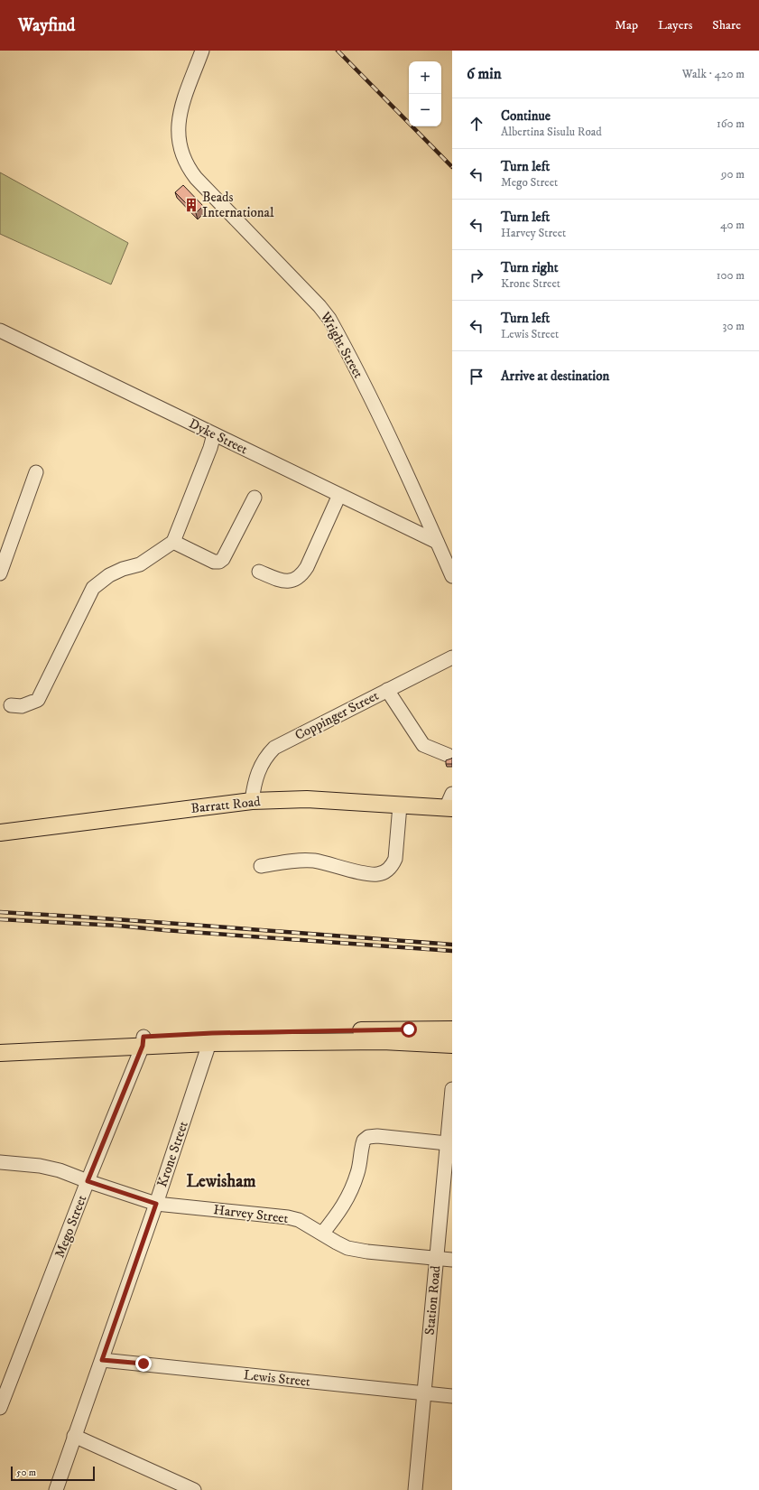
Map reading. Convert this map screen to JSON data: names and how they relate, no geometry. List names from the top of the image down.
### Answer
{
  "streets": {
    "main road": ["Barratt Road"],
    "street": [
      "Wright Street",
      "Dyke Street",
      "Coppinger Street",
      "Krone Street",
      "Harvey Street",
      "Mego Street",
      "Station Road",
      "Lewis Street"
    ]
  },
  "crossings": [
    ["Wright Street", "Dyke Street"],
    ["Coppinger Street", "Barratt Road"],
    ["Krone Street", "Harvey Street"],
    ["Krone Street", "Lewis Street"],
    ["Harvey Street", "Mego Street"],
    ["Harvey Street", "Station Road"],
    ["Station Road", "Lewis Street"]
  ],
  "districts": ["Lewisham"],
  "places": {
    "building": ["Beads International"]
  },
  "scale_bar": "50 m",
  "page": {
    "header": "Wayfind",
    "nav": ["Map", "Layers", "Share"],
    "heading": ["6 min", "Walk · 420 m"],
    "map_buttons": ["+", "−"],
    "list": [
      ["Continue", "Albertina Sisulu Road", "160 m"],
      ["Turn left", "Mego Street", "90 m"],
      ["Turn left", "Harvey Street", "40 m"],
      ["Turn right", "Krone Street", "100 m"],
      ["Turn left", "Lewis Street", "30 m"],
      "Arrive at destination"
    ],
    "scale": "50 m"
  }
}
